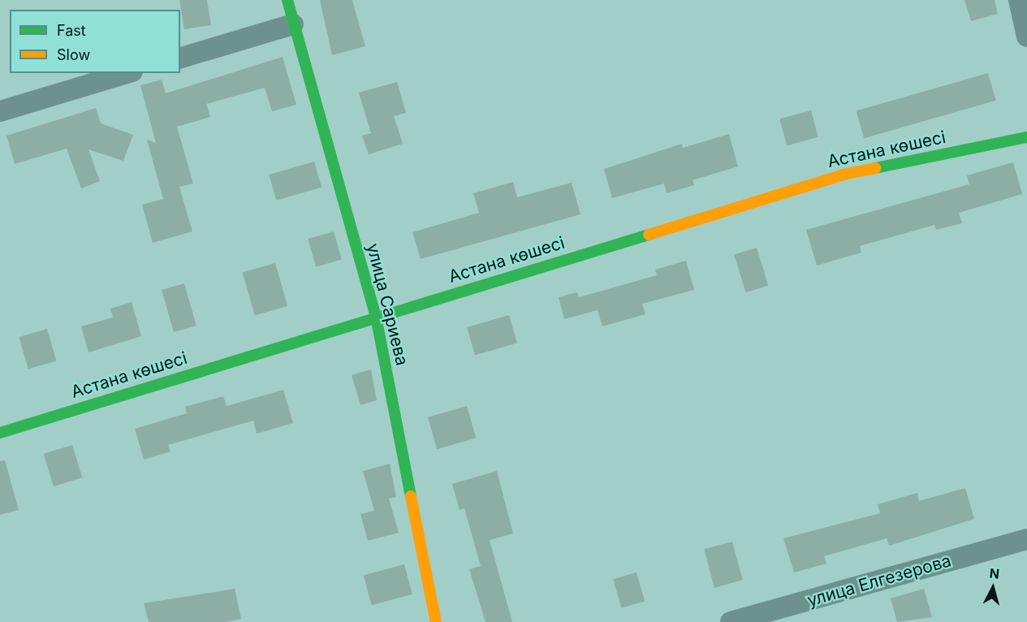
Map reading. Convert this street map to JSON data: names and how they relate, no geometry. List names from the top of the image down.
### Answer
{
  "streets": {
    "street": ["Астана көшесі", "улица Сариева", "улица Елгезерова"]
  },
  "crossings": [
    ["Астана көшесі", "улица Сариева"]
  ],
  "legend": ["Fast", "Slow"],
  "north": "top"
}
